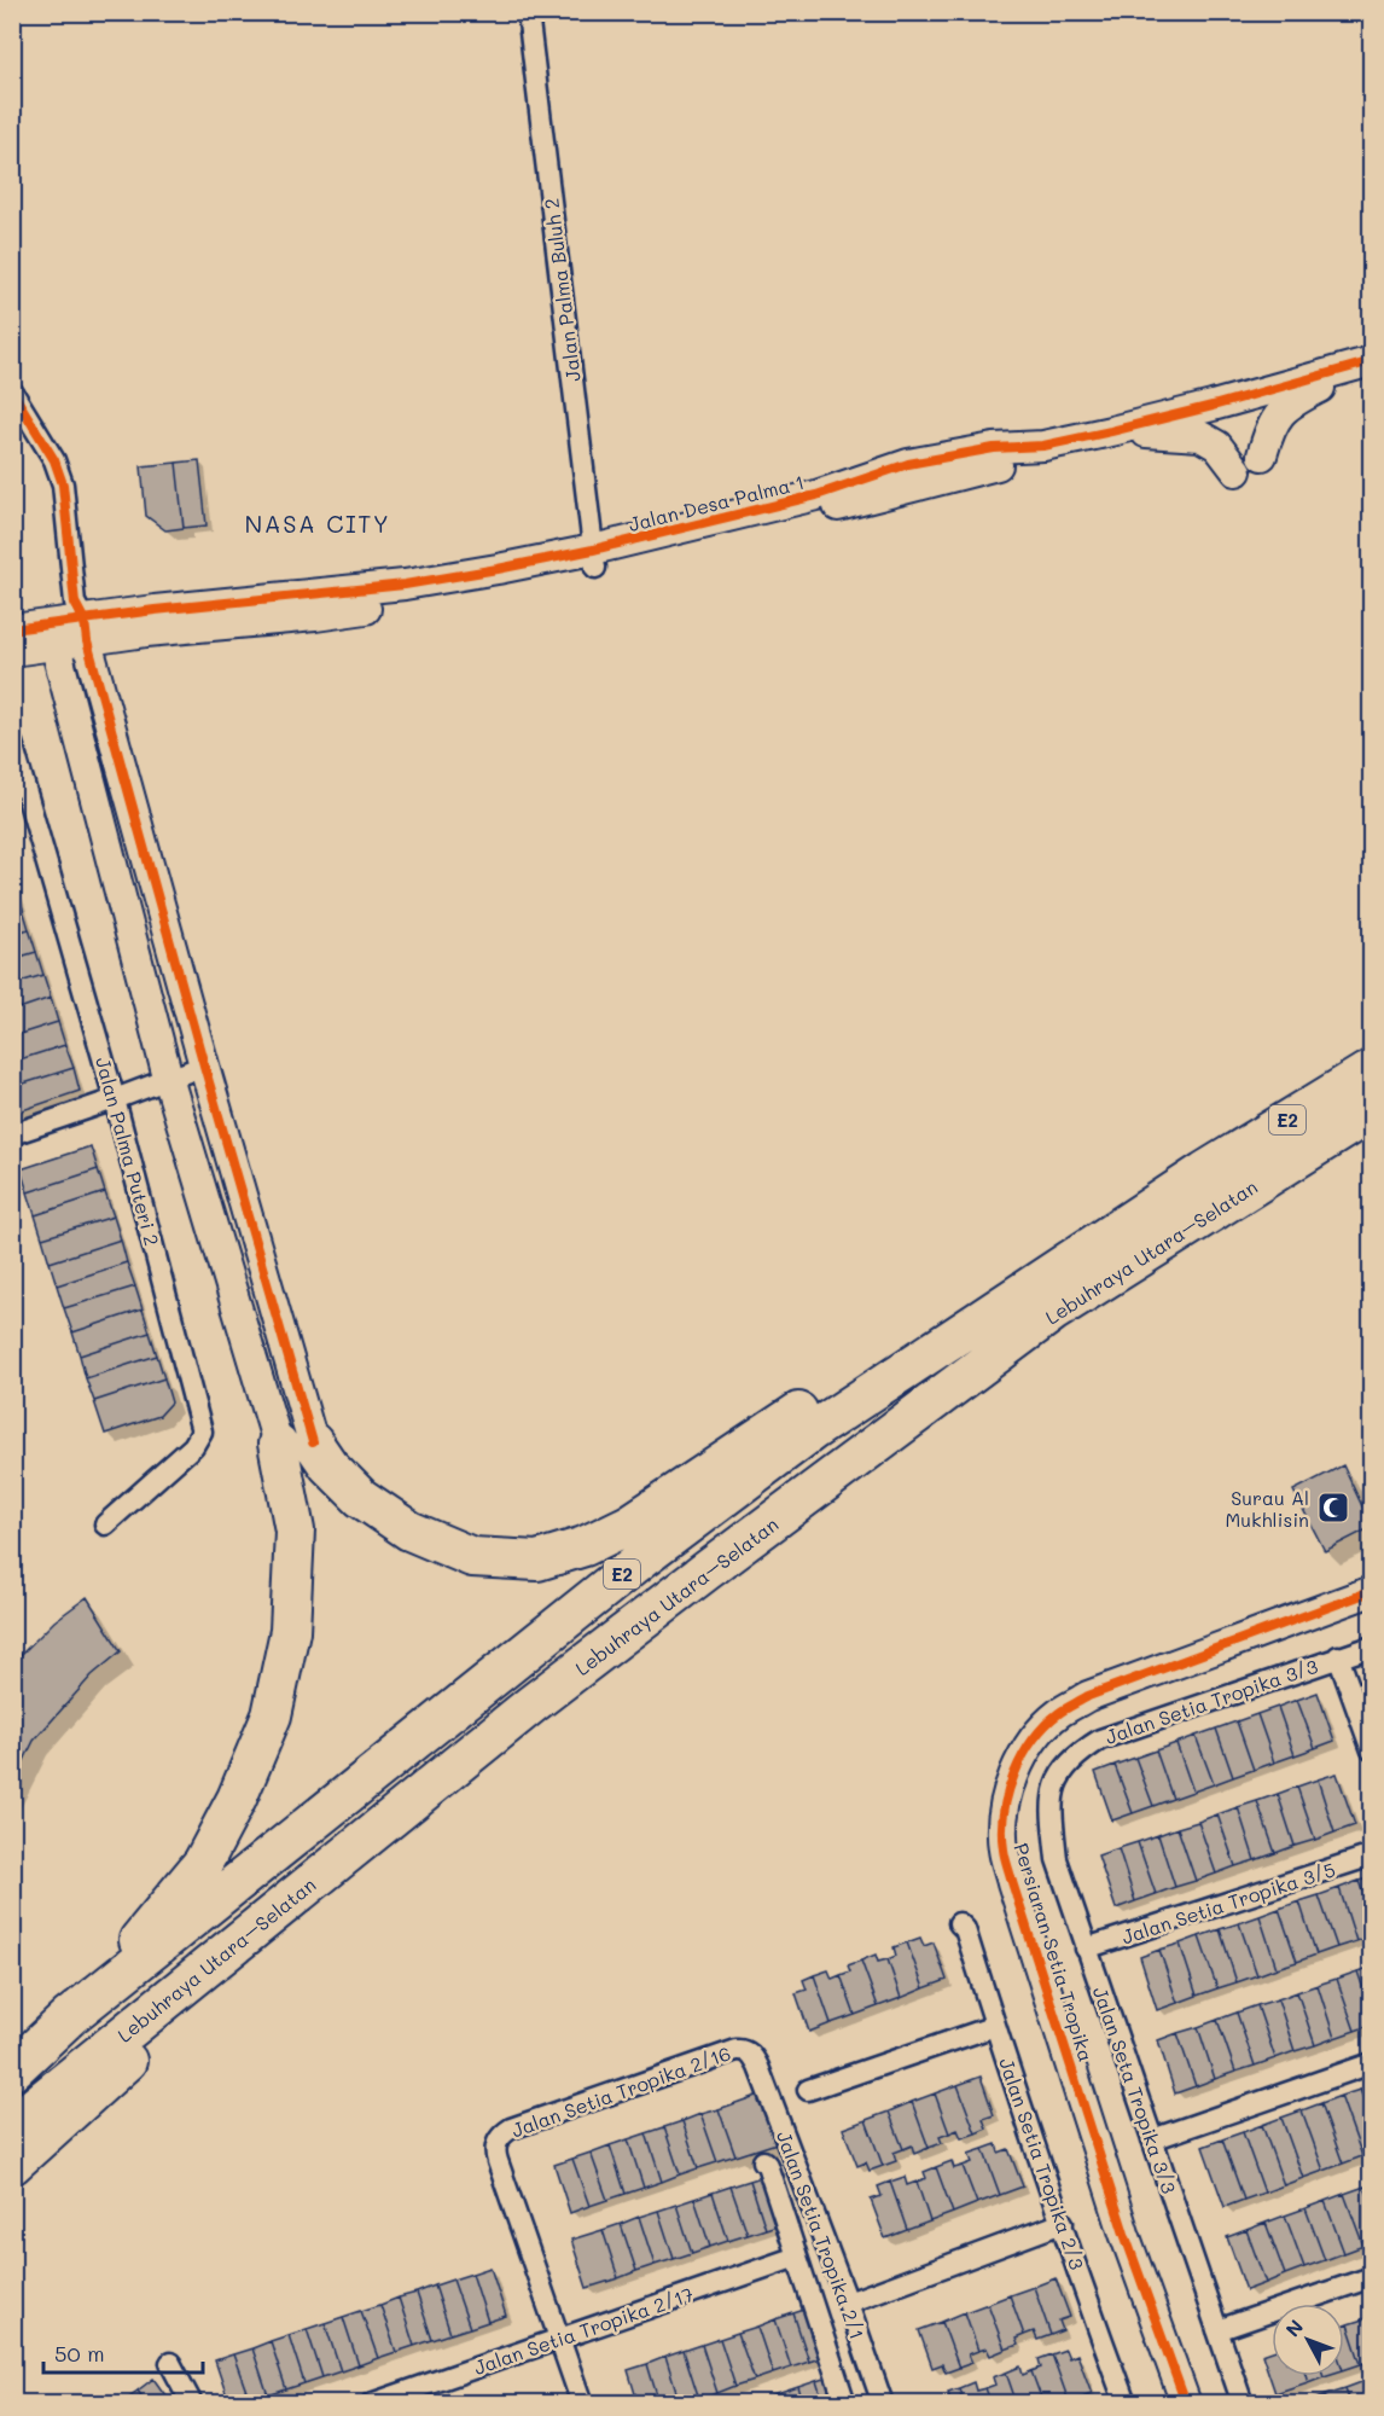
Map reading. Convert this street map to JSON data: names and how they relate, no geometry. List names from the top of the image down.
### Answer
{
  "streets": {
    "highway": ["E2", "Lebuhraya Utara–Selatan"],
    "street": [
      "Jalan Palma Buluh 2",
      "Jalan Desa Palma 1",
      "Jalan Palma Puteri 2",
      "Jalan Setia Tropika 3/3",
      "Jalan Setia Tropika 3/5",
      "Persiaran Setia Tropika",
      "Jalan Seta Tropika 3/3",
      "Jalan Setia Tropika 2/16",
      "Jalan Setia Tropika 2/3",
      "Jalan Setia Tropika 2/1",
      "Jalan Setia Tropika 2/17"
    ]
  },
  "crossings": [
    ["Jalan Palma Buluh 2", "Jalan Desa Palma 1"],
    ["Jalan Setia Tropika 3/3", "Jalan Seta Tropika 3/3"],
    ["Jalan Setia Tropika 3/5", "Jalan Seta Tropika 3/3"],
    ["Jalan Setia Tropika 2/16", "Jalan Setia Tropika 2/1"],
    ["Jalan Setia Tropika 2/16", "Jalan Setia Tropika 2/17"]
  ],
  "districts": ["NASA CITY"],
  "places": {
    "mosque": ["Surau Al Mukhlisin"]
  },
  "scale_bar": "50 m",
  "north": "top left"
}
